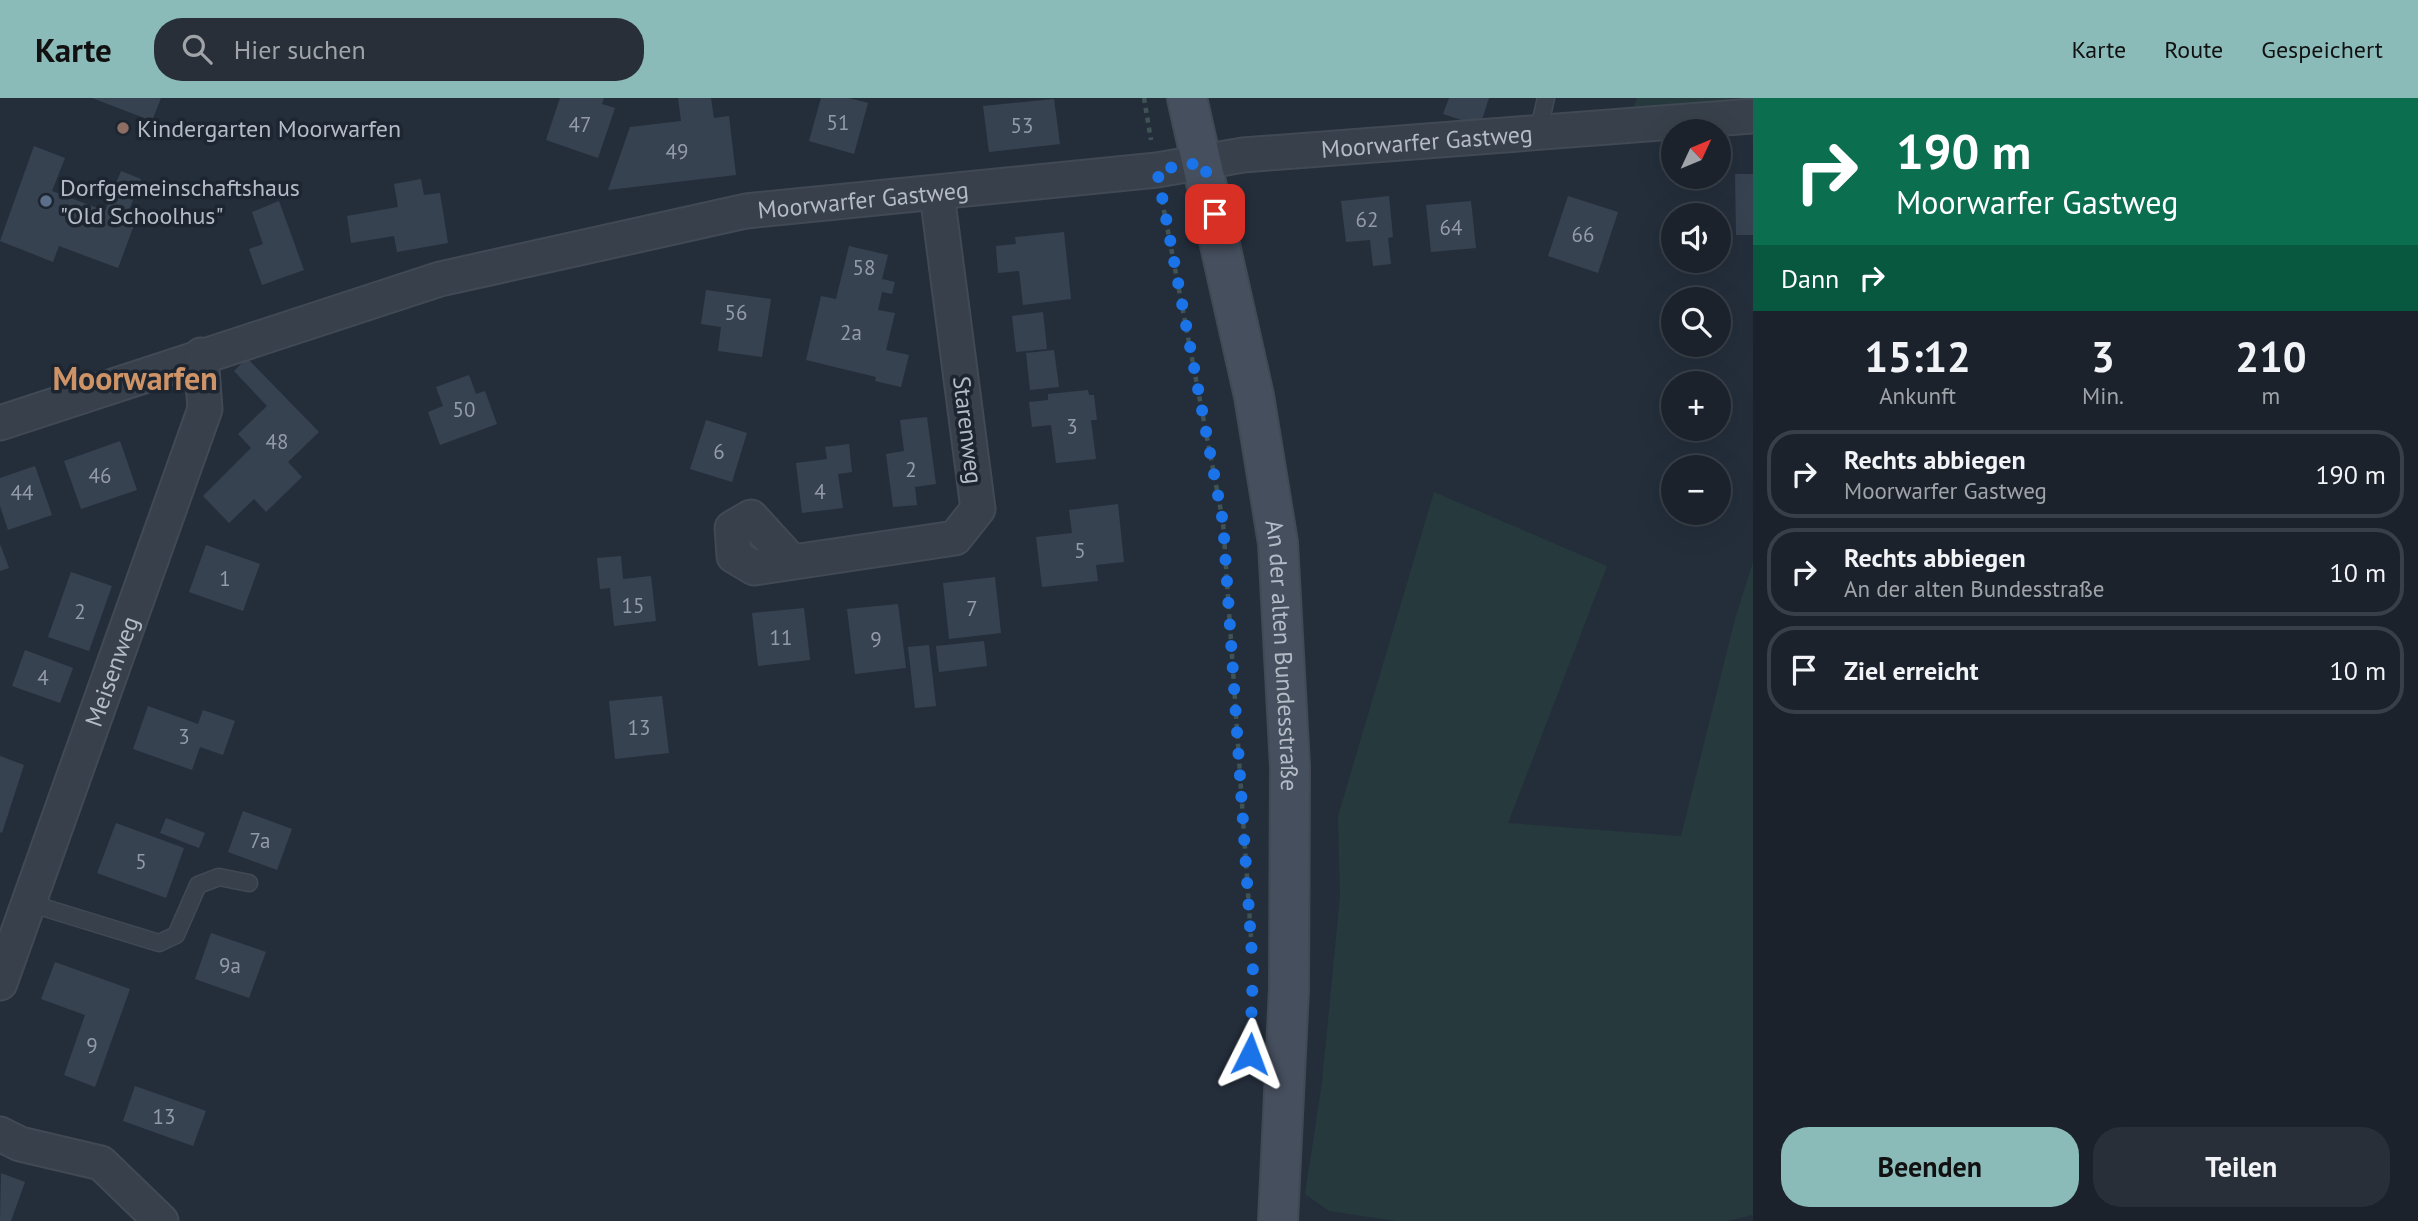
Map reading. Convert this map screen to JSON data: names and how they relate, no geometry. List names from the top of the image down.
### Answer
{
  "streets": {
    "street": [
      "Moorwarfer Gastweg",
      "Starenweg",
      "An der alten Bundesstraße",
      "Meisenweg"
    ]
  },
  "crossings": [
    ["Moorwarfer Gastweg", "Starenweg"],
    ["Moorwarfer Gastweg", "An der alten Bundesstraße"],
    ["Moorwarfer Gastweg", "Meisenweg"]
  ],
  "districts": ["Moorwarfen"],
  "places": ["Kindergarten Moorwarfen", "Dorfgemeinschaftshaus \"Old Schoolhus\""],
  "house_numbers": [
    "51",
    "47",
    "53",
    "49",
    "62",
    "64",
    "66",
    "58",
    "56",
    "2a",
    "50",
    "3",
    "48",
    "6",
    "2",
    "46",
    "4",
    "44",
    "5",
    "1",
    "15",
    "7",
    "2",
    "11",
    "9",
    "4",
    "13",
    "3",
    "7a",
    "5",
    "9a",
    "9",
    "13"
  ],
  "north": "top right",
  "page": {
    "header": "Karte",
    "search": "Hier suchen",
    "nav": ["Karte", "Route", "Gespeichert"],
    "turn": ["190 m", "Moorwarfer Gastweg"],
    "map_buttons": ["+", "−"],
    "then": "Dann",
    "eta": [
      "15:12",
      "Ankunft",
      "3",
      "Min.",
      "210",
      "m"
    ],
    "list": [
      {
        "name": "Rechts abbiegen",
        "note": "Moorwarfer Gastweg",
        "value": "190 m"
      },
      {
        "name": "Rechts abbiegen",
        "note": "An der alten Bundesstraße",
        "value": "10 m"
      },
      {
        "name": "Ziel erreicht",
        "value": "10 m"
      }
    ],
    "buttons": ["Beenden", "Teilen"]
  }
}
